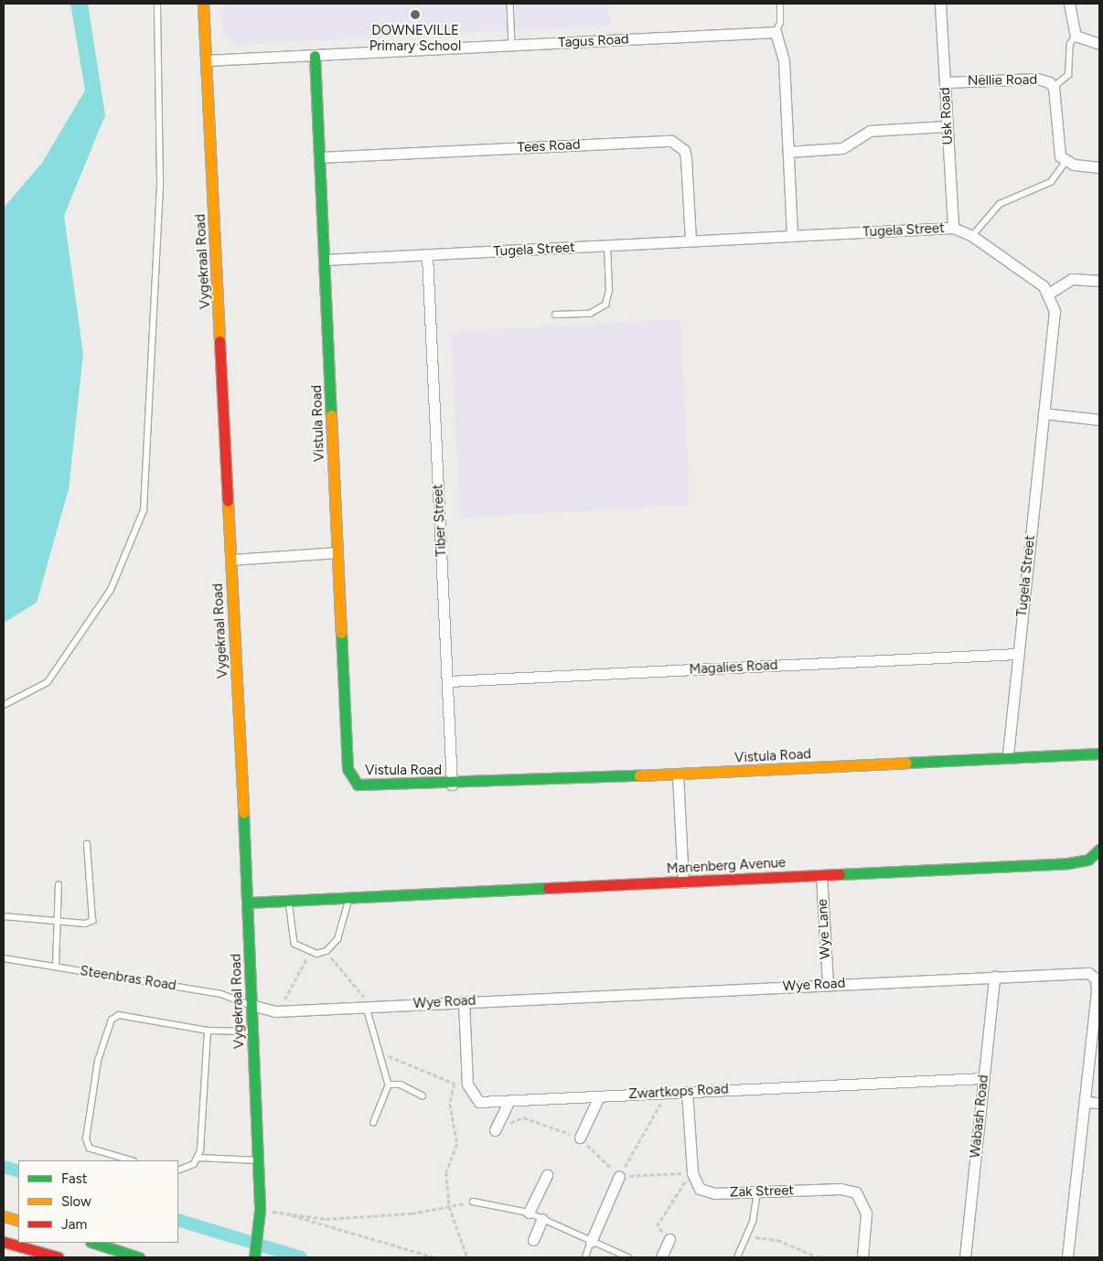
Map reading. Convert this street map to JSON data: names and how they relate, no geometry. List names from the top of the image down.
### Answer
{
  "streets": {
    "street": [
      "Tagus Road",
      "Nellie Road",
      "Usk Road",
      "Tees Road",
      "Tugela Street",
      "Vygekraal Road",
      "Vistula Road",
      "Tiber Street",
      "Magalies Road",
      "Manenberg Avenue",
      "Wye Lane",
      "Wye Road",
      "Zwartkops Road",
      "Wabash Road",
      "Zak Street"
    ],
    "lane": ["Steenbras Road"]
  },
  "crossings": [
    ["Tagus Road", "Vygekraal Road"],
    ["Tagus Road", "Vistula Road"],
    ["Nellie Road", "Usk Road"],
    ["Usk Road", "Tugela Street"],
    ["Tees Road", "Tugela Street"],
    ["Tees Road", "Vistula Road"],
    ["Tugela Street", "Vistula Road"],
    ["Tugela Street", "Tiber Street"],
    ["Tugela Street", "Magalies Road"],
    ["Vygekraal Road", "Manenberg Avenue"],
    ["Vygekraal Road", "Steenbras Road"],
    ["Vygekraal Road", "Wye Road"],
    ["Vistula Road", "Tiber Street"],
    ["Tiber Street", "Magalies Road"],
    ["Manenberg Avenue", "Wye Lane"],
    ["Wye Lane", "Wye Road"],
    ["Steenbras Road", "Wye Road"],
    ["Wye Road", "Wabash Road"],
    ["Zwartkops Road", "Wabash Road"]
  ],
  "places": ["DOWNEVILLE Primary School"],
  "legend": ["Fast", "Slow", "Jam"]
}
